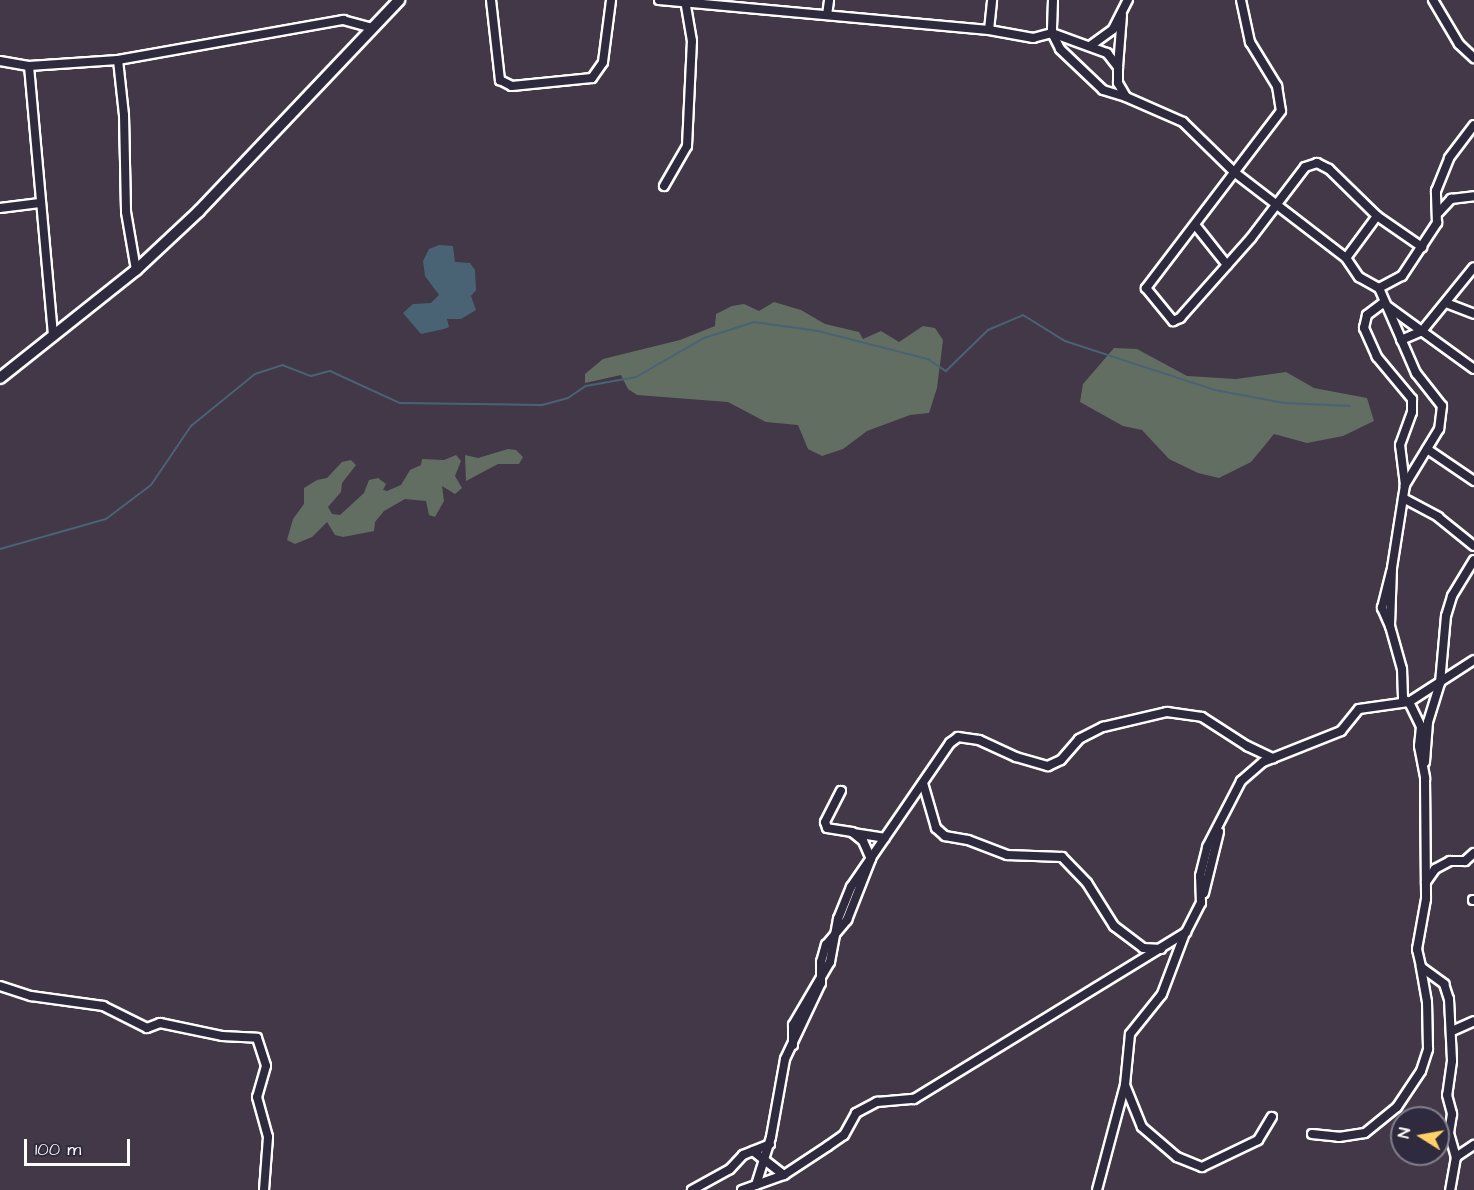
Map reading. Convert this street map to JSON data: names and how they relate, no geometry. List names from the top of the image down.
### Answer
{
  "scale_bar": "100 m",
  "north": "left"
}
